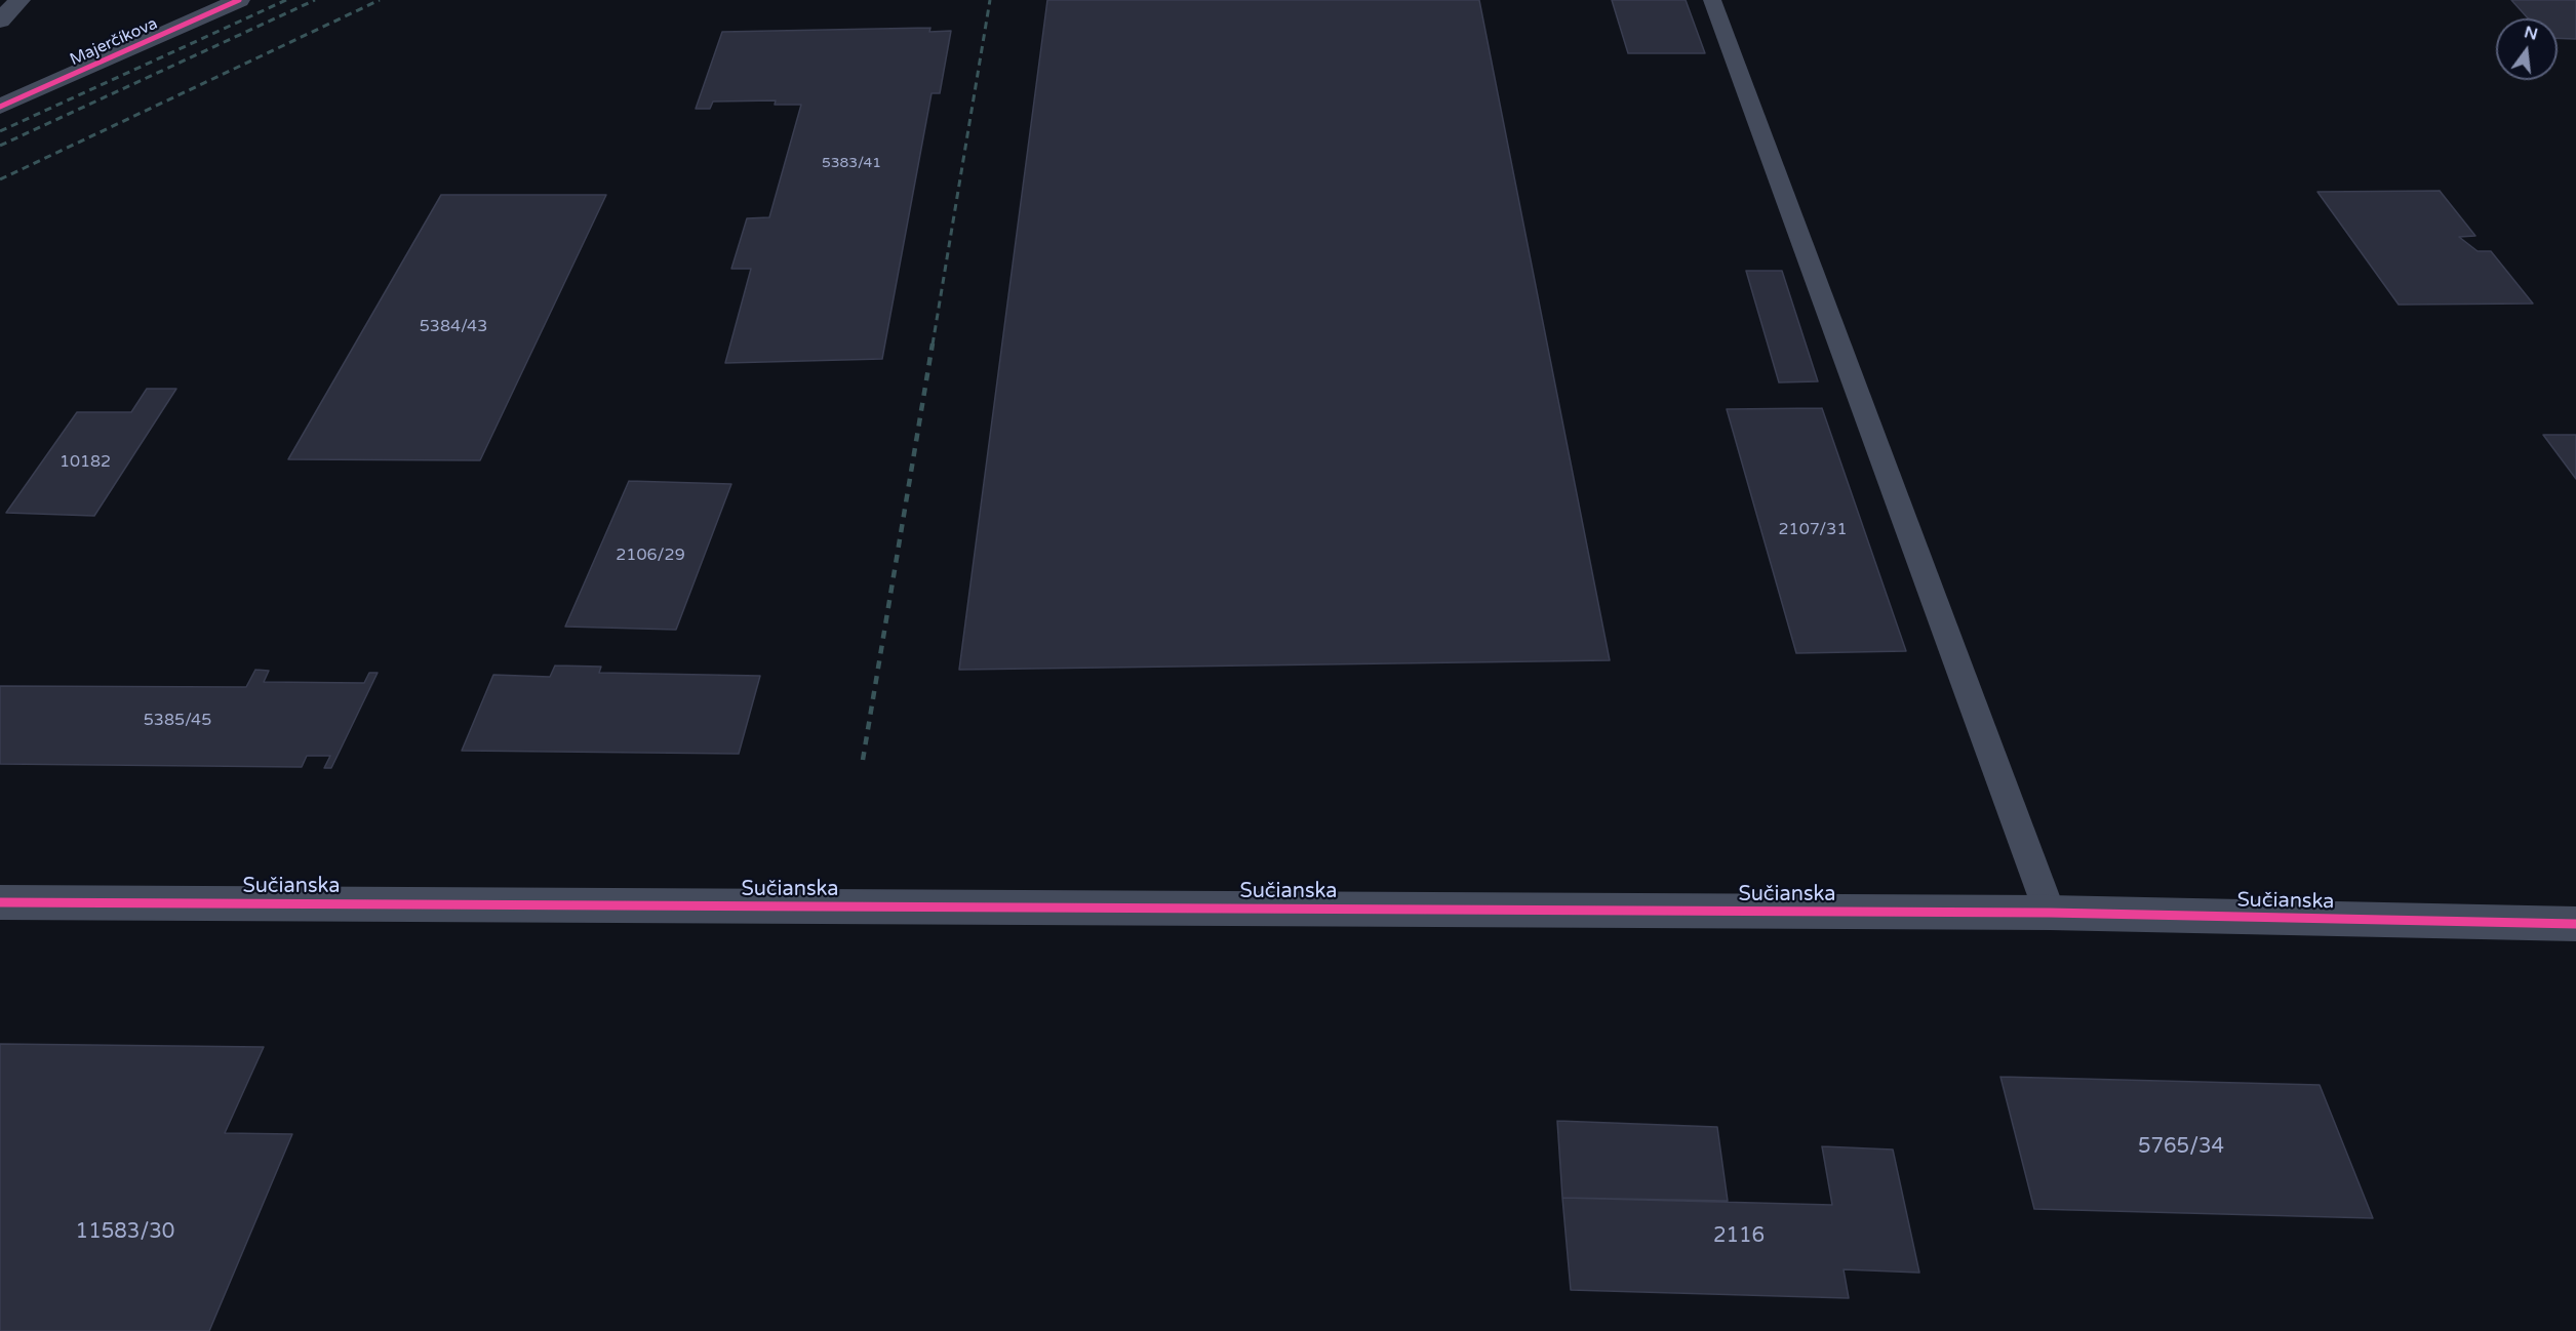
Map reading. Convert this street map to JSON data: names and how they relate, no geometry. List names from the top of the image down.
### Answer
{
  "streets": {
    "street": ["Majerčíkova", "Sučianska"]
  },
  "house_numbers": [
    "5383/41",
    "5384/43",
    "10182",
    "2107/31",
    "2106/29",
    "5385/45",
    "5765/34",
    "11583/30",
    "2116"
  ],
  "north": "top"
}
